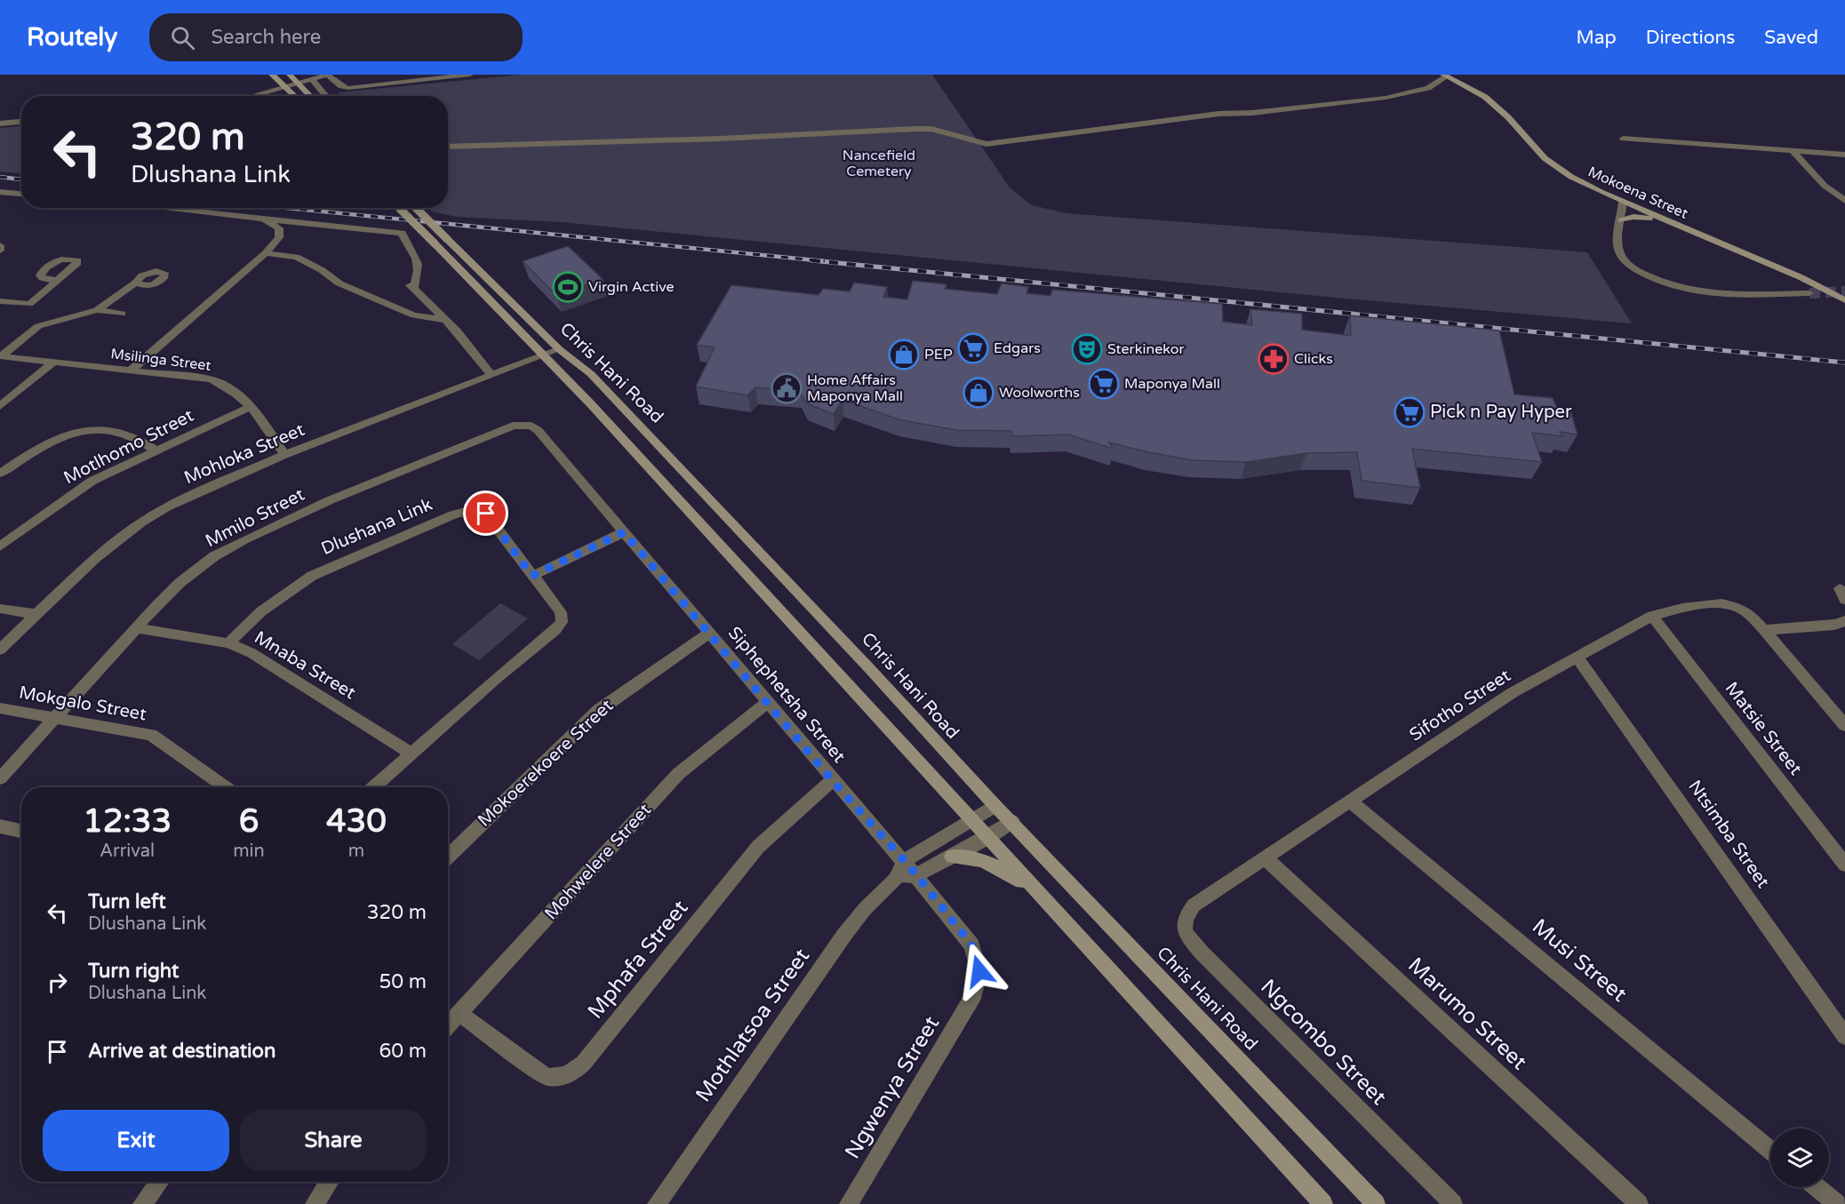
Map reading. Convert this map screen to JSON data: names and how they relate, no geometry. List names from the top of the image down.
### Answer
{
  "streets": {
    "main road": ["Mokoena Street", "Chris Hani Road"],
    "street": [
      "Msilinga Street",
      "Motlhomo Street",
      "Mohloka Street",
      "Mmilo Street",
      "Dlushana Link",
      "Mnaba Street",
      "Siphephetsha Street",
      "Mokgalo Street",
      "Sifotho Street",
      "Matsie Street",
      "Mokoerekoere Street",
      "Ntsimba Street",
      "Mohwelere Street",
      "Mphafa Street",
      "Musi Street",
      "Marumo Street",
      "Mothlatsoa Street",
      "Ngcombo Street",
      "Ngwenya Street"
    ]
  },
  "crossings": [
    ["Msilinga Street", "Motlhomo Street"],
    ["Msilinga Street", "Mohloka Street"],
    ["Chris Hani Road", "Mohloka Street"],
    ["Mmilo Street", "Mnaba Street"],
    ["Mmilo Street", "Siphephetsha Street"],
    ["Mmilo Street", "Mokgalo Street"],
    ["Dlushana Link", "Mnaba Street"],
    ["Siphephetsha Street", "Mokoerekoere Street"],
    ["Siphephetsha Street", "Mohwelere Street"],
    ["Siphephetsha Street", "Mphafa Street"],
    ["Siphephetsha Street", "Mothlatsoa Street"],
    ["Siphephetsha Street", "Ngwenya Street"],
    ["Sifotho Street", "Matsie Street"],
    ["Sifotho Street", "Ntsimba Street"],
    ["Sifotho Street", "Musi Street"],
    ["Sifotho Street", "Marumo Street"],
    ["Sifotho Street", "Ngcombo Street"],
    ["Mohwelere Street", "Mphafa Street"]
  ],
  "parks": ["Nancefield Cemetery"],
  "places": {
    "sports": ["Virgin Active"],
    "supermarket": ["Edgars", "Maponya Mall", "Pick n Pay Hyper"],
    "theatre": ["Sterkinekor"],
    "shop": ["PEP", "Woolworths"],
    "pharmacy": ["Clicks"],
    "public building": ["Home Affairs Maponya Mall"]
  },
  "page": {
    "header": "Routely",
    "search": "Search here",
    "nav": ["Map", "Directions", "Saved"],
    "turn": ["320 m", "Dlushana Link"],
    "eta": [
      "12:33",
      "Arrival",
      "6",
      "min",
      "430",
      "m"
    ],
    "list": [
      {
        "name": "Turn left",
        "note": "Dlushana Link",
        "value": "320 m"
      },
      {
        "name": "Turn right",
        "note": "Dlushana Link",
        "value": "50 m"
      },
      {
        "name": "Arrive at destination",
        "value": "60 m"
      }
    ],
    "buttons": ["Exit", "Share"]
  }
}
